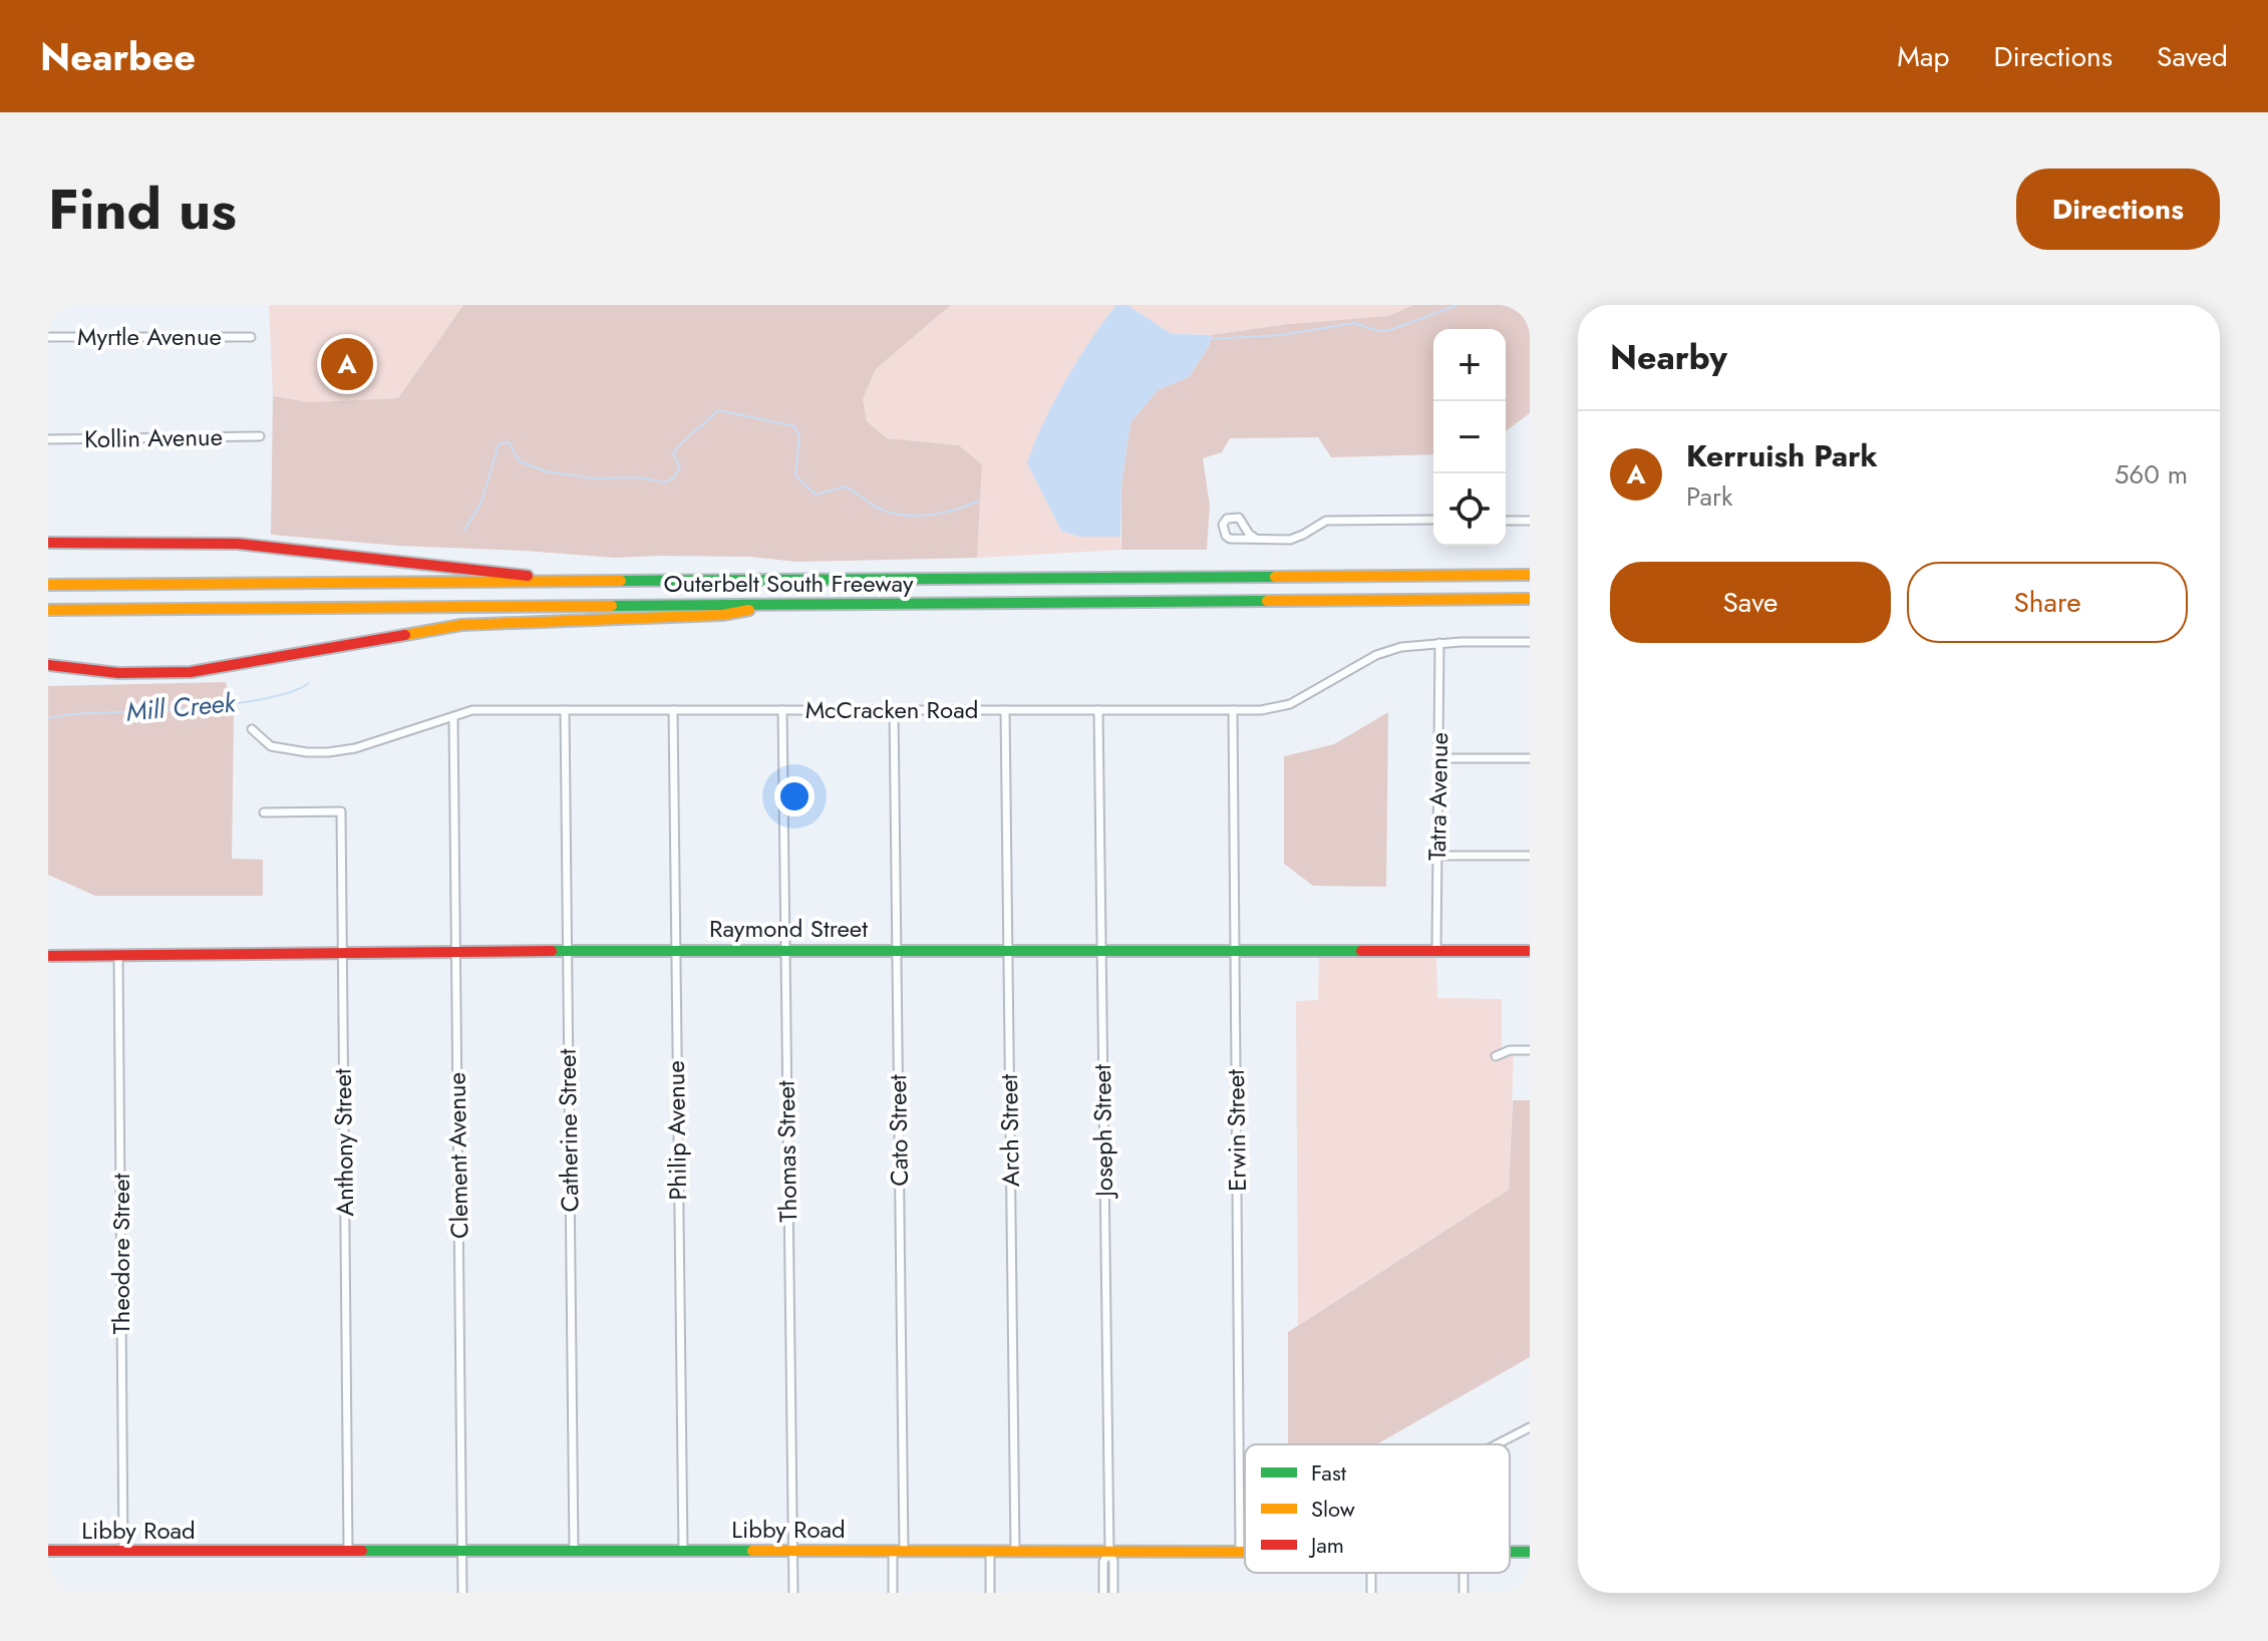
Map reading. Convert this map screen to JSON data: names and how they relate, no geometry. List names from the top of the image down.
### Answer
{
  "streets": {
    "main road": ["Outerbelt South Freeway", "Raymond Street", "Libby Road"],
    "street": [
      "Myrtle Avenue",
      "Kollin Avenue",
      "McCracken Road",
      "Tatra Avenue",
      "Catherine Street",
      "Philip Avenue",
      "Cato Street",
      "Arch Street",
      "Joseph Street",
      "Erwin Street",
      "Anthony Street",
      "Thomas Street",
      "Clement Avenue",
      "Theodore Street"
    ]
  },
  "crossings": [
    ["McCracken Road", "Tatra Avenue"],
    ["McCracken Road", "Catherine Street"],
    ["McCracken Road", "Philip Avenue"],
    ["McCracken Road", "Cato Street"],
    ["McCracken Road", "Arch Street"],
    ["McCracken Road", "Joseph Street"],
    ["McCracken Road", "Erwin Street"],
    ["McCracken Road", "Thomas Street"],
    ["McCracken Road", "Clement Avenue"],
    ["Tatra Avenue", "Raymond Street"],
    ["Raymond Street", "Catherine Street"],
    ["Raymond Street", "Philip Avenue"],
    ["Raymond Street", "Cato Street"],
    ["Raymond Street", "Arch Street"],
    ["Raymond Street", "Joseph Street"],
    ["Raymond Street", "Erwin Street"],
    ["Raymond Street", "Anthony Street"],
    ["Raymond Street", "Thomas Street"],
    ["Raymond Street", "Clement Avenue"],
    ["Raymond Street", "Theodore Street"],
    ["Catherine Street", "Libby Road"],
    ["Philip Avenue", "Libby Road"],
    ["Cato Street", "Libby Road"],
    ["Arch Street", "Libby Road"],
    ["Joseph Street", "Libby Road"],
    ["Erwin Street", "Libby Road"],
    ["Anthony Street", "Libby Road"],
    ["Thomas Street", "Libby Road"],
    ["Clement Avenue", "Libby Road"],
    ["Theodore Street", "Libby Road"]
  ],
  "water": ["Mill Creek"],
  "legend": ["Fast", "Slow", "Jam"],
  "page": {
    "header": "Nearbee",
    "nav": ["Map", "Directions", "Saved"],
    "title": "Find us",
    "buttons": [
      "Directions",
      ["Save", "Share"]
    ],
    "heading": "Nearby",
    "map_buttons": ["+", "−"],
    "pins": "A",
    "list": [
      {
        "mark": "A",
        "name": "Kerruish Park",
        "note": "Park",
        "value": "560 m"
      }
    ]
  }
}
